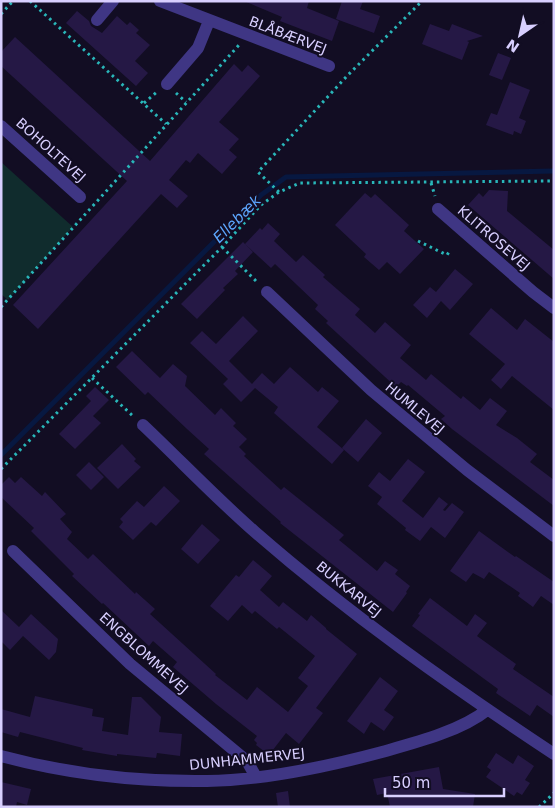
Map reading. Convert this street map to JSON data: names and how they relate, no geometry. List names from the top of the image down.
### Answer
{
  "streets": {
    "street": [
      "BLÅBÆRVEJ",
      "BOHOLTEVEJ",
      "KLITROSEVEJ",
      "HUMLEVEJ",
      "BUKKARVEJ",
      "ENGBLOMMEVEJ",
      "DUNHAMMERVEJ"
    ]
  },
  "crossings": [
    ["BUKKARVEJ", "DUNHAMMERVEJ"],
    ["ENGBLOMMEVEJ", "DUNHAMMERVEJ"]
  ],
  "water": ["Ellebæk"],
  "scale_bar": "50 m",
  "north": "bottom left"
}
